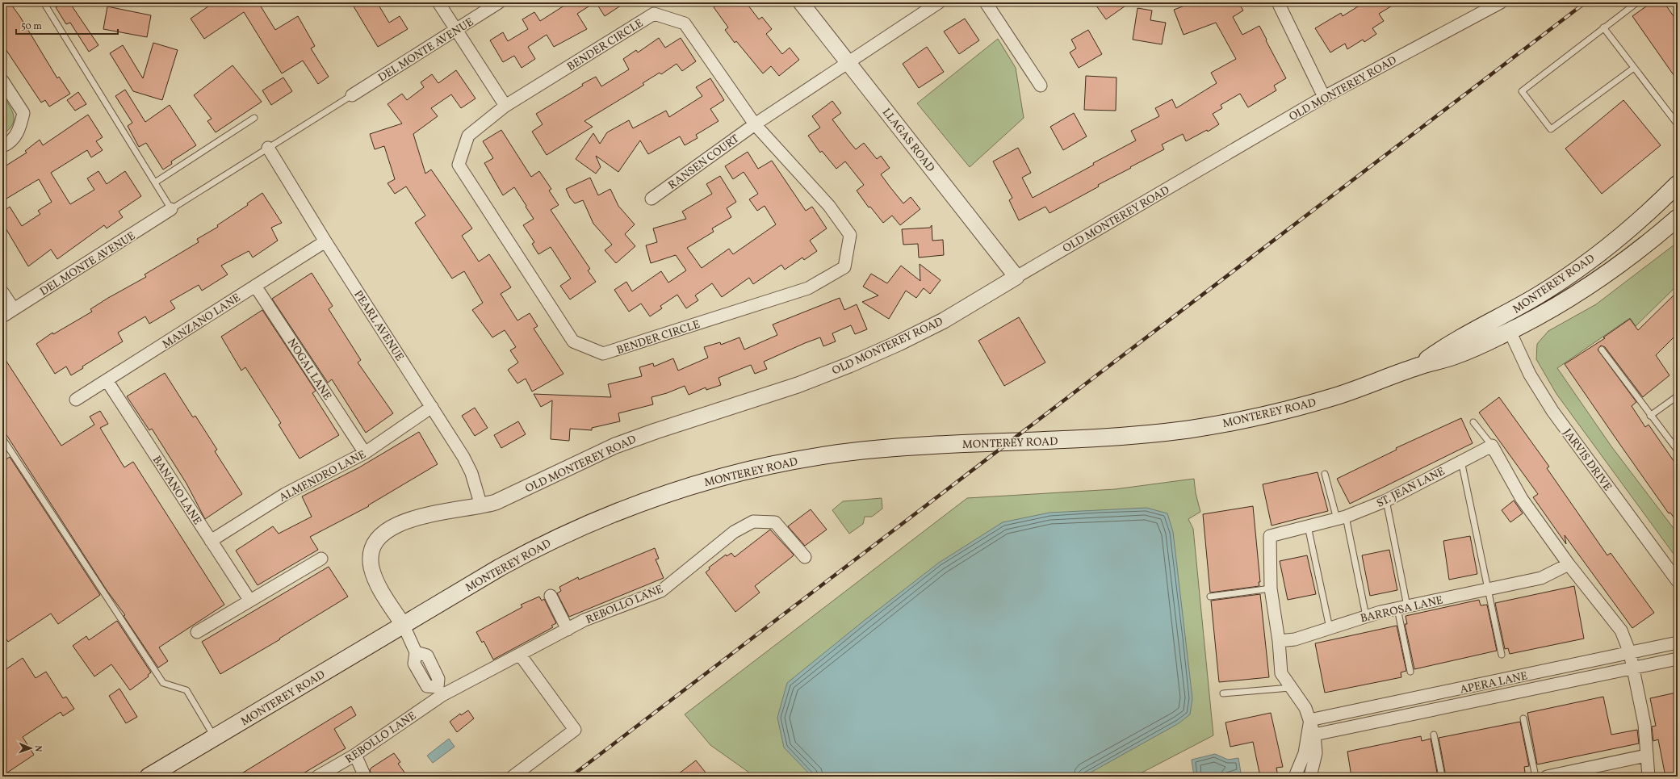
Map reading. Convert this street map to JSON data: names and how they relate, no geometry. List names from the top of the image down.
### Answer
{
  "streets": {
    "main road": ["MONTEREY ROAD"],
    "street": [
      "BENDER CIRCLE",
      "DEL MONTE AVENUE",
      "OLD MONTEREY ROAD",
      "LLAGAS ROAD",
      "RANSEN COURT",
      "MANZANO LANE",
      "PEARL AVENUE",
      "NOGAL LANE",
      "JARVIS DRIVE",
      "ALMENDRO LANE",
      "ST. JEAN LANE",
      "BANANO LANE",
      "REBOLLO LANE",
      "BARROSA LANE",
      "APERA LANE"
    ]
  },
  "crossings": [
    ["BENDER CIRCLE", "RANSEN COURT"],
    ["OLD MONTEREY ROAD", "LLAGAS ROAD"],
    ["OLD MONTEREY ROAD", "MONTEREY ROAD"],
    ["OLD MONTEREY ROAD", "PEARL AVENUE"],
    ["MONTEREY ROAD", "JARVIS DRIVE"],
    ["MANZANO LANE", "PEARL AVENUE"],
    ["MANZANO LANE", "NOGAL LANE"],
    ["MANZANO LANE", "BANANO LANE"],
    ["PEARL AVENUE", "ALMENDRO LANE"],
    ["NOGAL LANE", "ALMENDRO LANE"],
    ["ALMENDRO LANE", "BANANO LANE"],
    ["ST. JEAN LANE", "BARROSA LANE"],
    ["ST. JEAN LANE", "APERA LANE"]
  ],
  "scale_bar": "50 m",
  "north": "right"
}
